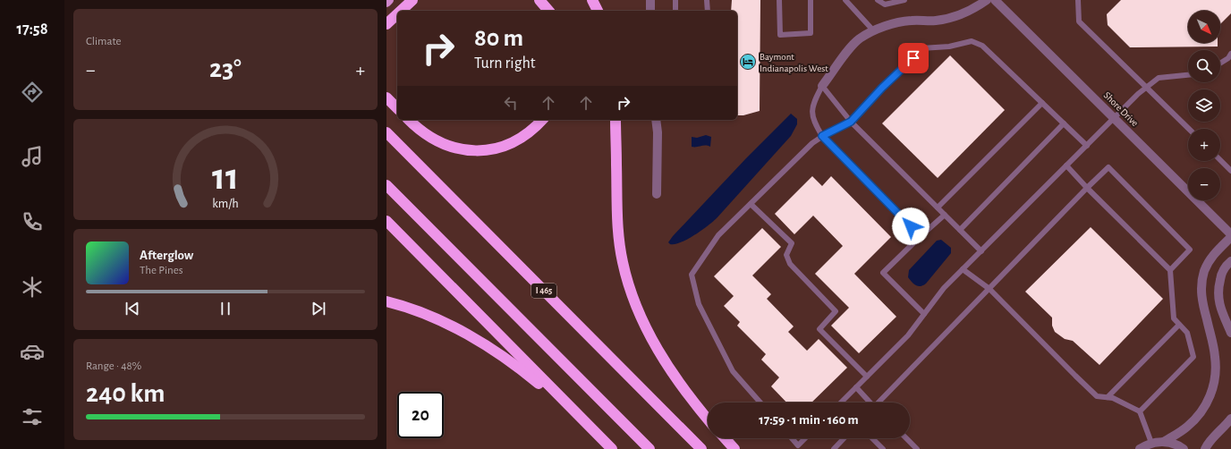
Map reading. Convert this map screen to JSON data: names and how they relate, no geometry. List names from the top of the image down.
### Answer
{
  "streets": {
    "highway": ["I 465"],
    "street": ["Shore Drive"]
  },
  "places": {
    "hotel": ["Baymont Indianapolis West"]
  },
  "north": "bottom right",
  "page": {
    "tabs": "17:58",
    "tile": [
      "Climate",
      ["Range · 48%", "240 km"]
    ],
    "map_buttons": ["+", "−"],
    "turn": ["80 m", "Turn right"],
    "heat": ["−", "23°", "+"],
    "song": ["Afterglow", "The Pines"],
    "limit": "20",
    "trip": "17:59 · 1 min · 160 m",
    "gauge": ["11", "km/h"]
  }
}
